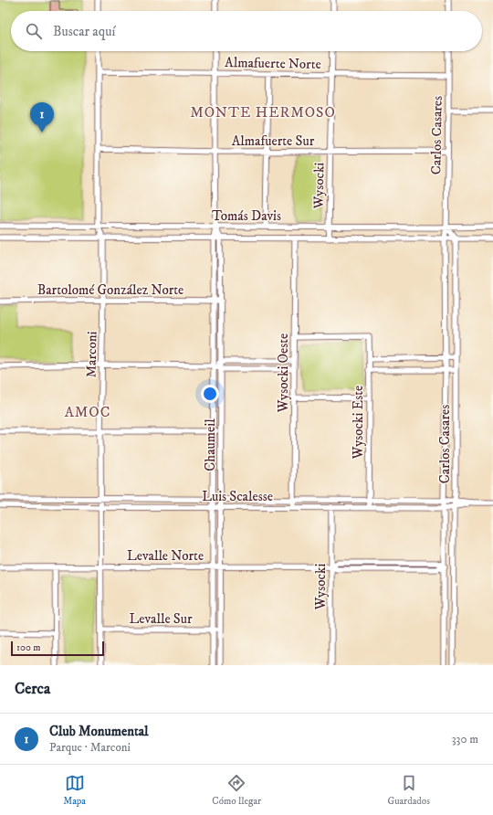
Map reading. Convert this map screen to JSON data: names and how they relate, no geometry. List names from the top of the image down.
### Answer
{
  "streets": {
    "street": [
      "Almafuerte Norte",
      "Carlos Casares",
      "Almafuerte Sur",
      "Wysocki",
      "Tomás Davis",
      "Bartolomé González Norte",
      "Marconi",
      "Wysocki Oeste",
      "Wysocki Este",
      "Chaumeil",
      "Luis Scalesse",
      "Levalle Norte",
      "Levalle Sur"
    ]
  },
  "crossings": [
    ["Almafuerte Norte", "Carlos Casares"],
    ["Almafuerte Norte", "Wysocki"],
    ["Almafuerte Norte", "Marconi"],
    ["Almafuerte Norte", "Chaumeil"],
    ["Carlos Casares", "Almafuerte Sur"],
    ["Carlos Casares", "Tomás Davis"],
    ["Carlos Casares", "Luis Scalesse"],
    ["Carlos Casares", "Levalle Norte"],
    ["Almafuerte Sur", "Wysocki"],
    ["Almafuerte Sur", "Marconi"],
    ["Almafuerte Sur", "Chaumeil"],
    ["Wysocki", "Tomás Davis"],
    ["Wysocki", "Luis Scalesse"],
    ["Wysocki", "Levalle Norte"],
    ["Tomás Davis", "Marconi"],
    ["Tomás Davis", "Wysocki Oeste"],
    ["Tomás Davis", "Chaumeil"],
    ["Bartolomé González Norte", "Marconi"],
    ["Bartolomé González Norte", "Chaumeil"],
    ["Marconi", "Luis Scalesse"],
    ["Marconi", "Levalle Norte"],
    ["Marconi", "Levalle Sur"],
    ["Wysocki Oeste", "Wysocki Este"],
    ["Wysocki Oeste", "Luis Scalesse"],
    ["Wysocki Este", "Luis Scalesse"],
    ["Chaumeil", "Luis Scalesse"],
    ["Chaumeil", "Levalle Norte"],
    ["Chaumeil", "Levalle Sur"]
  ],
  "districts": ["MONTE HERMOSO", "AMOC"],
  "scale_bar": "100 m",
  "page": {
    "search": "Buscar aquí",
    "pins": "1",
    "scale": "100 m",
    "heading": "Cerca",
    "list": [
      {
        "mark": "1",
        "name": "Club Monumental",
        "note": "Parque · Marconi",
        "value": "330 m"
      }
    ],
    "nav": ["Mapa", "Cómo llegar", "Guardados"]
  }
}
